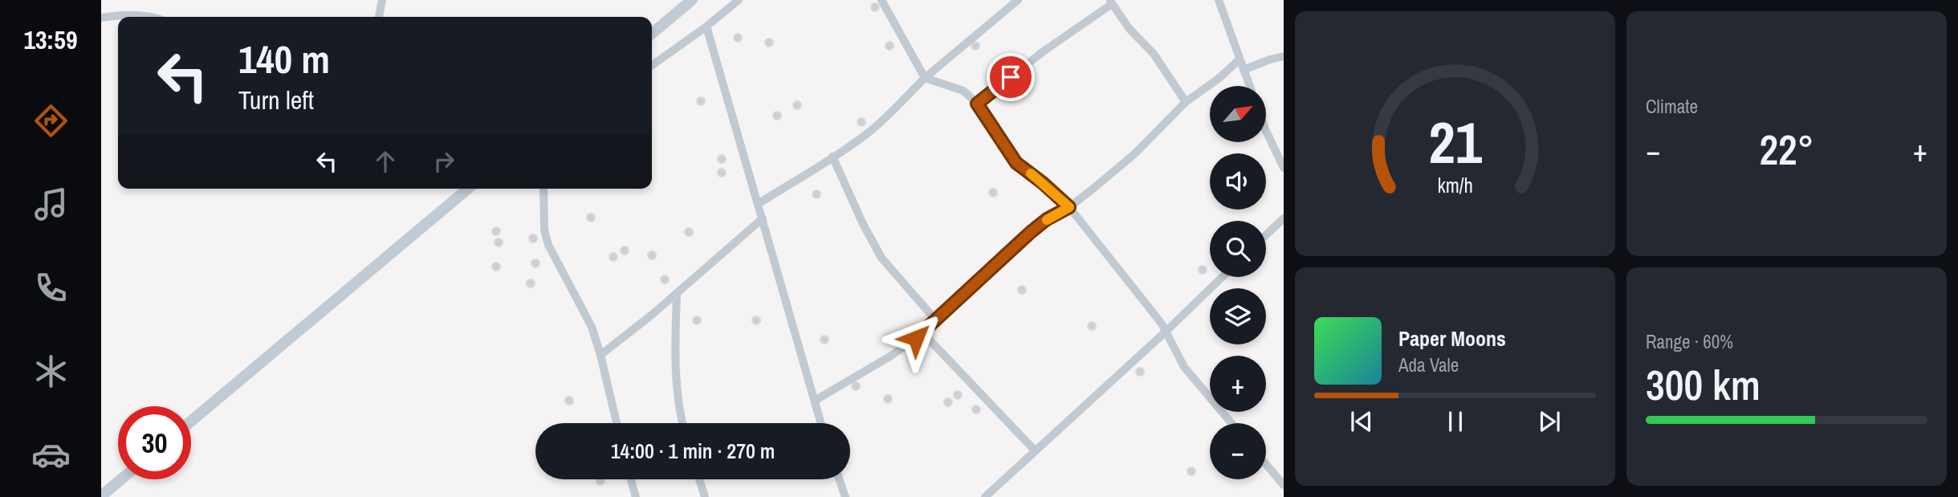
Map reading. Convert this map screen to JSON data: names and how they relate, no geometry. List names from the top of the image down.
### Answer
{
  "north": "top right",
  "page": {
    "tabs": "13:59",
    "tile": [
      "Climate",
      ["Range · 60%", "300 km"]
    ],
    "turn": ["140 m", "Turn left"],
    "map_buttons": ["+", "−"],
    "heat": ["−", "22°", "+"],
    "song": ["Paper Moons", "Ada Vale"],
    "limit": "30",
    "trip": "14:00 · 1 min · 270 m",
    "gauge": ["21", "km/h"]
  }
}
